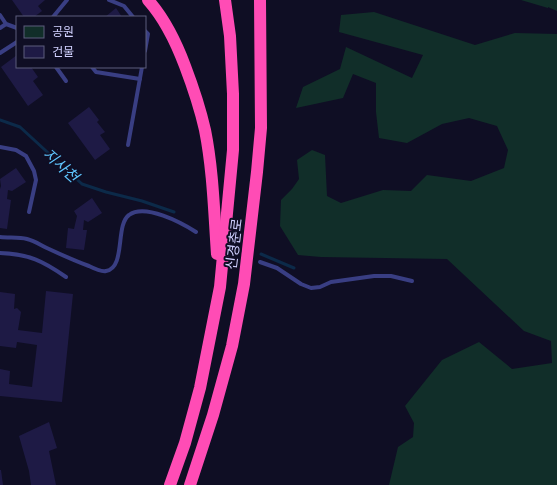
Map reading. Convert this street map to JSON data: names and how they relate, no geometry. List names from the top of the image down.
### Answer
{
  "streets": {
    "highway": ["신경춘로"]
  },
  "water": ["지사천"],
  "legend": ["공원", "건물"]
}
